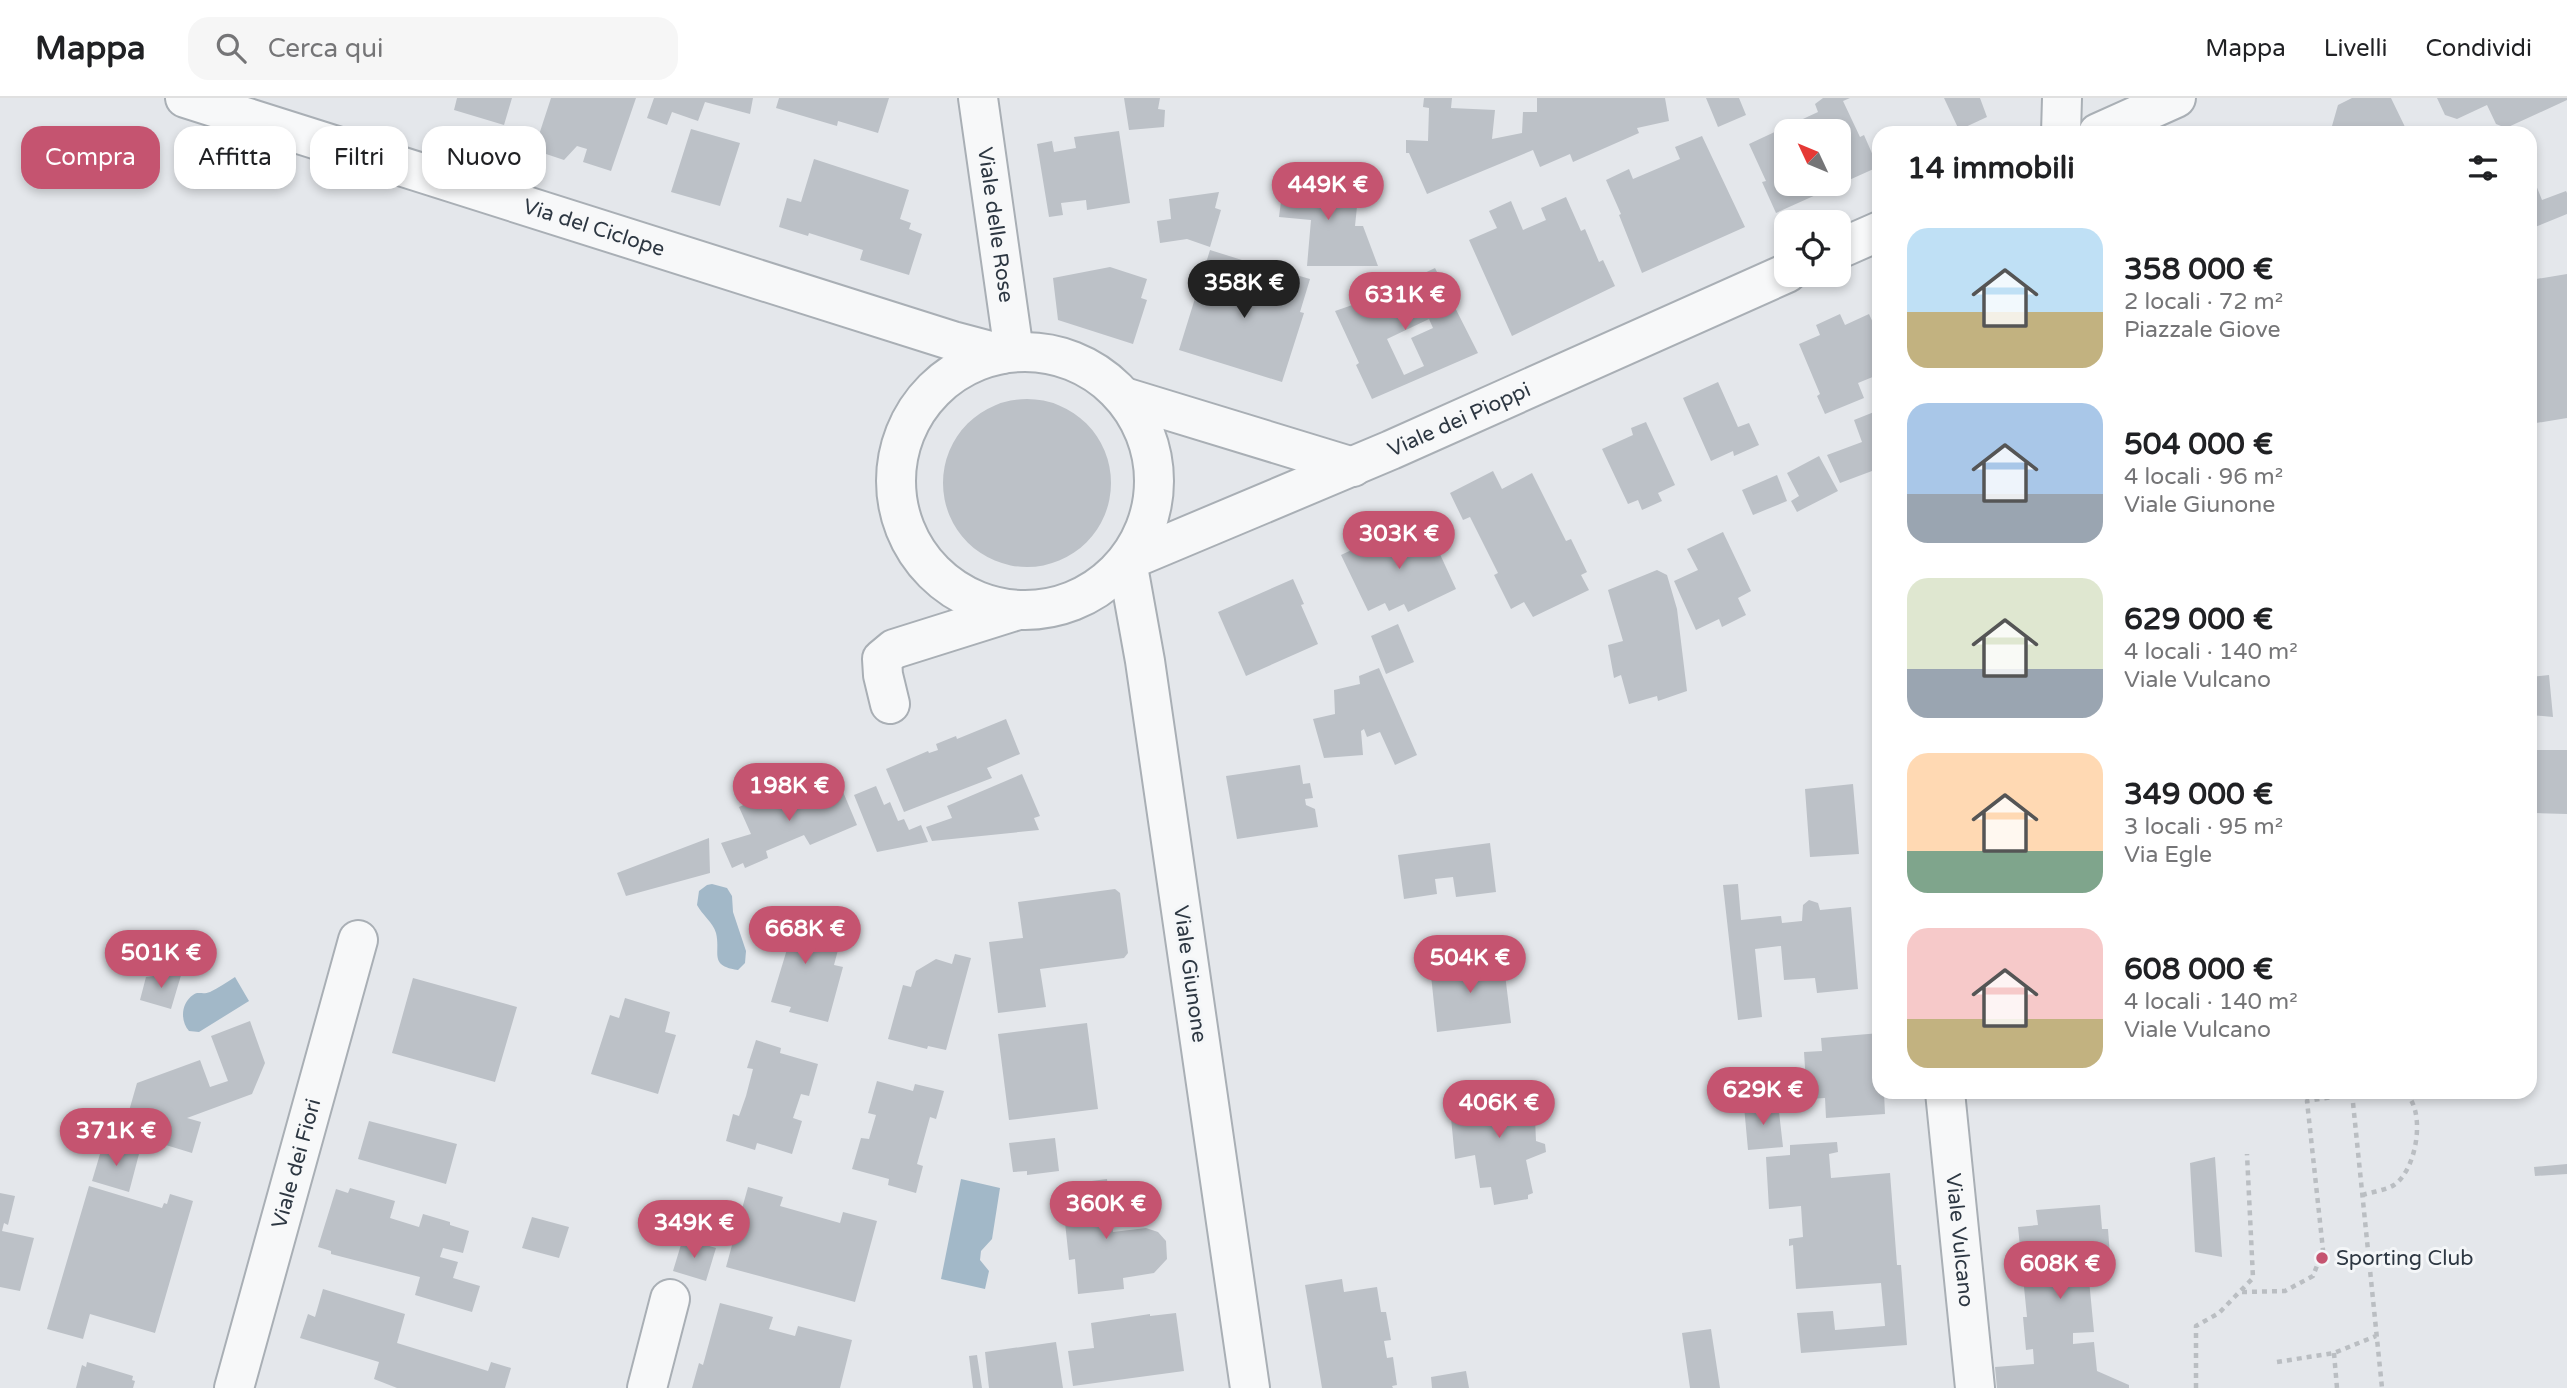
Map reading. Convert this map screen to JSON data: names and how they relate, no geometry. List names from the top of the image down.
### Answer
{
  "streets": {
    "street": [
      "Viale delle Rose",
      "Via del Ciclope",
      "Viale dei Pioppi",
      "Viale Giunone",
      "Viale dei Fiori",
      "Viale Vulcano"
    ]
  },
  "crossings": [
    ["Viale delle Rose", "Via del Ciclope"],
    ["Viale dei Pioppi", "Viale Giunone"]
  ],
  "places": ["Sporting Club"],
  "north": "top left",
  "page": {
    "header": "Mappa",
    "search": "Cerca qui",
    "nav": ["Mappa", "Livelli", "Condividi"],
    "chip": [
      "Compra",
      "Affitta",
      "Filtri",
      "Nuovo"
    ],
    "heading": "14 immobili",
    "price": [
      "449K €",
      "358K €",
      "631K €",
      "303K €",
      "198K €",
      "668K €",
      "501K €",
      "504K €",
      "629K €",
      "406K €",
      "371K €",
      "360K €",
      "349K €",
      "608K €"
    ],
    "list": [
      {
        "name": "358 000 €",
        "note": "2 locali · 72 m² · Piazzale Giove"
      },
      {
        "name": "504 000 €",
        "note": "4 locali · 96 m² · Viale Giunone"
      },
      {
        "name": "629 000 €",
        "note": "4 locali · 140 m² · Viale Vulcano"
      },
      {
        "name": "349 000 €",
        "note": "3 locali · 95 m² · Via Egle"
      },
      {
        "name": "608 000 €",
        "note": "4 locali · 140 m² · Viale Vulcano"
      }
    ]
  }
}
